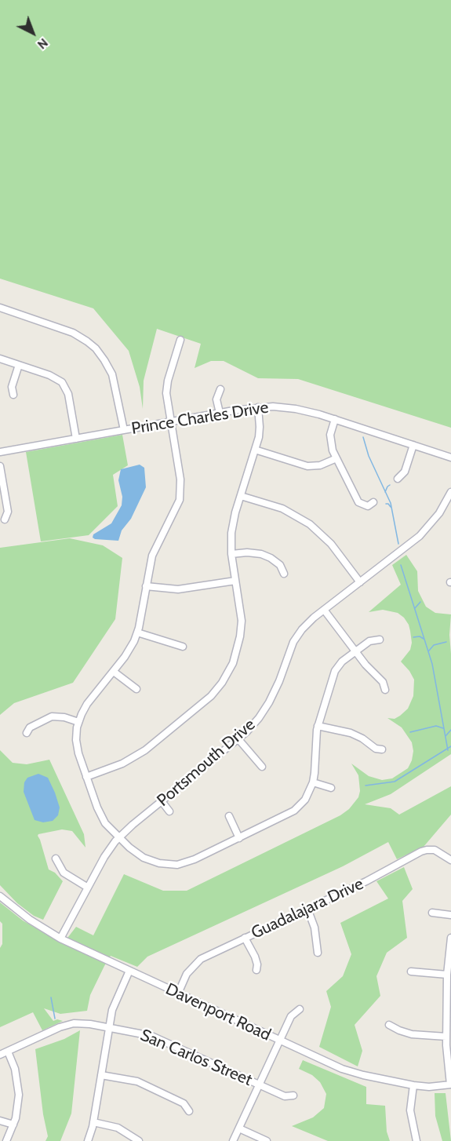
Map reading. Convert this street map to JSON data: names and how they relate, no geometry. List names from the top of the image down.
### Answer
{
  "streets": {
    "street": [
      "Prince Charles Drive",
      "Portsmouth Drive",
      "Guadalajara Drive",
      "Davenport Road",
      "San Carlos Street"
    ]
  },
  "crossings": [
    ["Portsmouth Drive", "Davenport Road"],
    ["Guadalajara Drive", "Davenport Road"]
  ],
  "north": "bottom right"
}
